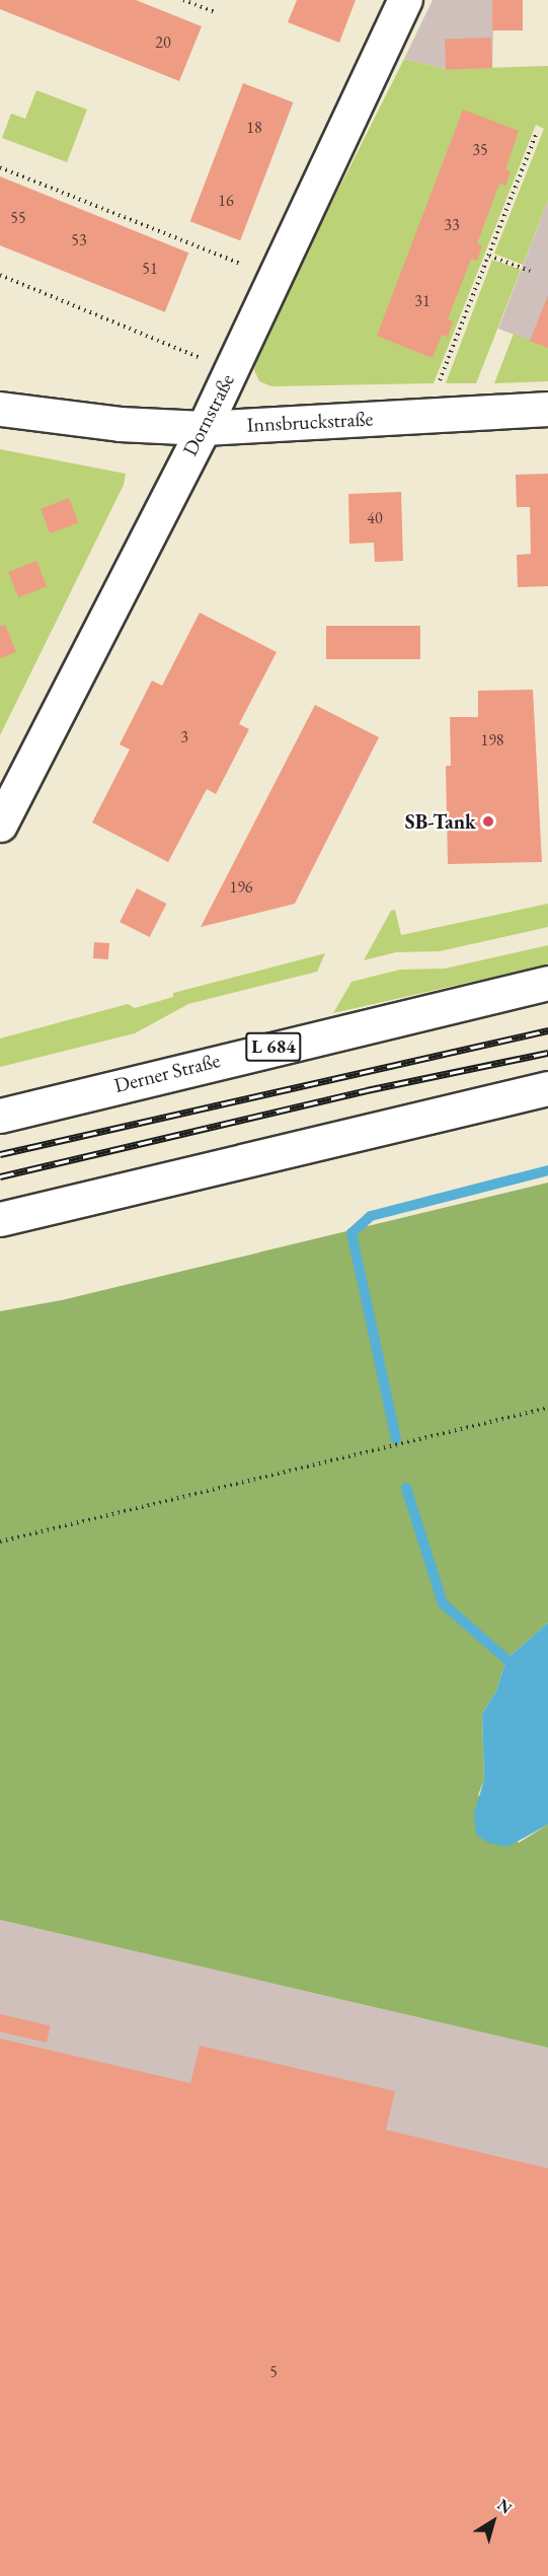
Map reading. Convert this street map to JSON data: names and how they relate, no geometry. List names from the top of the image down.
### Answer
{
  "streets": {
    "street": [
      "Dornstraße",
      "Innsbruckstraße",
      "L 684",
      "Derner Straße"
    ]
  },
  "crossings": [
    ["Dornstraße", "Innsbruckstraße"]
  ],
  "places": ["SB-Tank"],
  "house_numbers": [
    "20",
    "18",
    "35",
    "16",
    "55",
    "33",
    "53",
    "51",
    "31",
    "40",
    "3",
    "198",
    "196",
    "5"
  ],
  "north": "top right"
}
